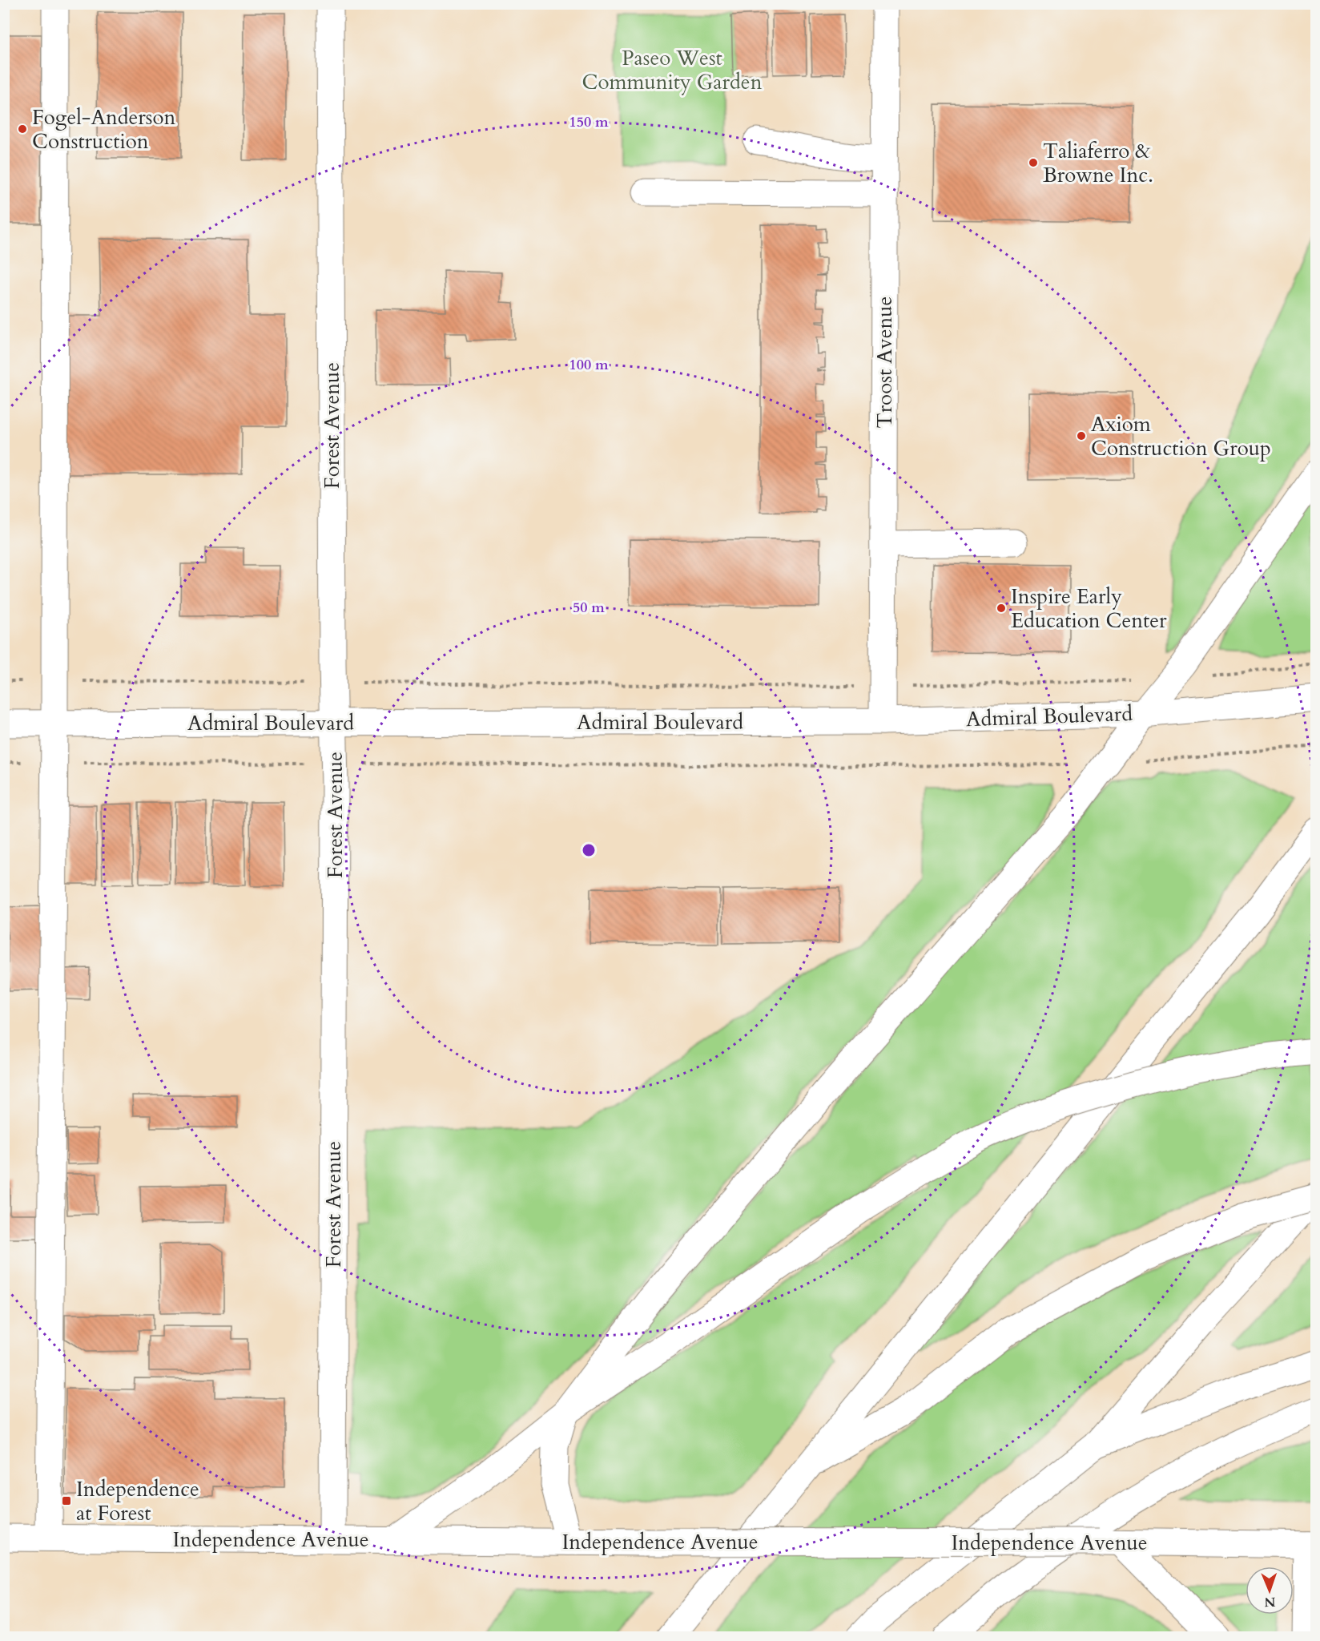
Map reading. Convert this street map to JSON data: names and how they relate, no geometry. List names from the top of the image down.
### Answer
{
  "streets": {
    "main road": [
      "Troost Avenue",
      "Forest Avenue",
      "Admiral Boulevard",
      "Independence Avenue"
    ]
  },
  "crossings": [
    ["Troost Avenue", "Admiral Boulevard"],
    ["Forest Avenue", "Admiral Boulevard"],
    ["Forest Avenue", "Independence Avenue"]
  ],
  "parks": ["Paseo West Community Garden"],
  "places": {
    "other": [
      "Fogel-Anderson Construction",
      "Taliaferro & Browne Inc.",
      "Axiom Construction Group",
      "Inspire Early Education Center"
    ],
    "transit": ["Independence at Forest"]
  },
  "north": "bottom",
  "rings": ["150 m", "100 m", "50 m"]
}
